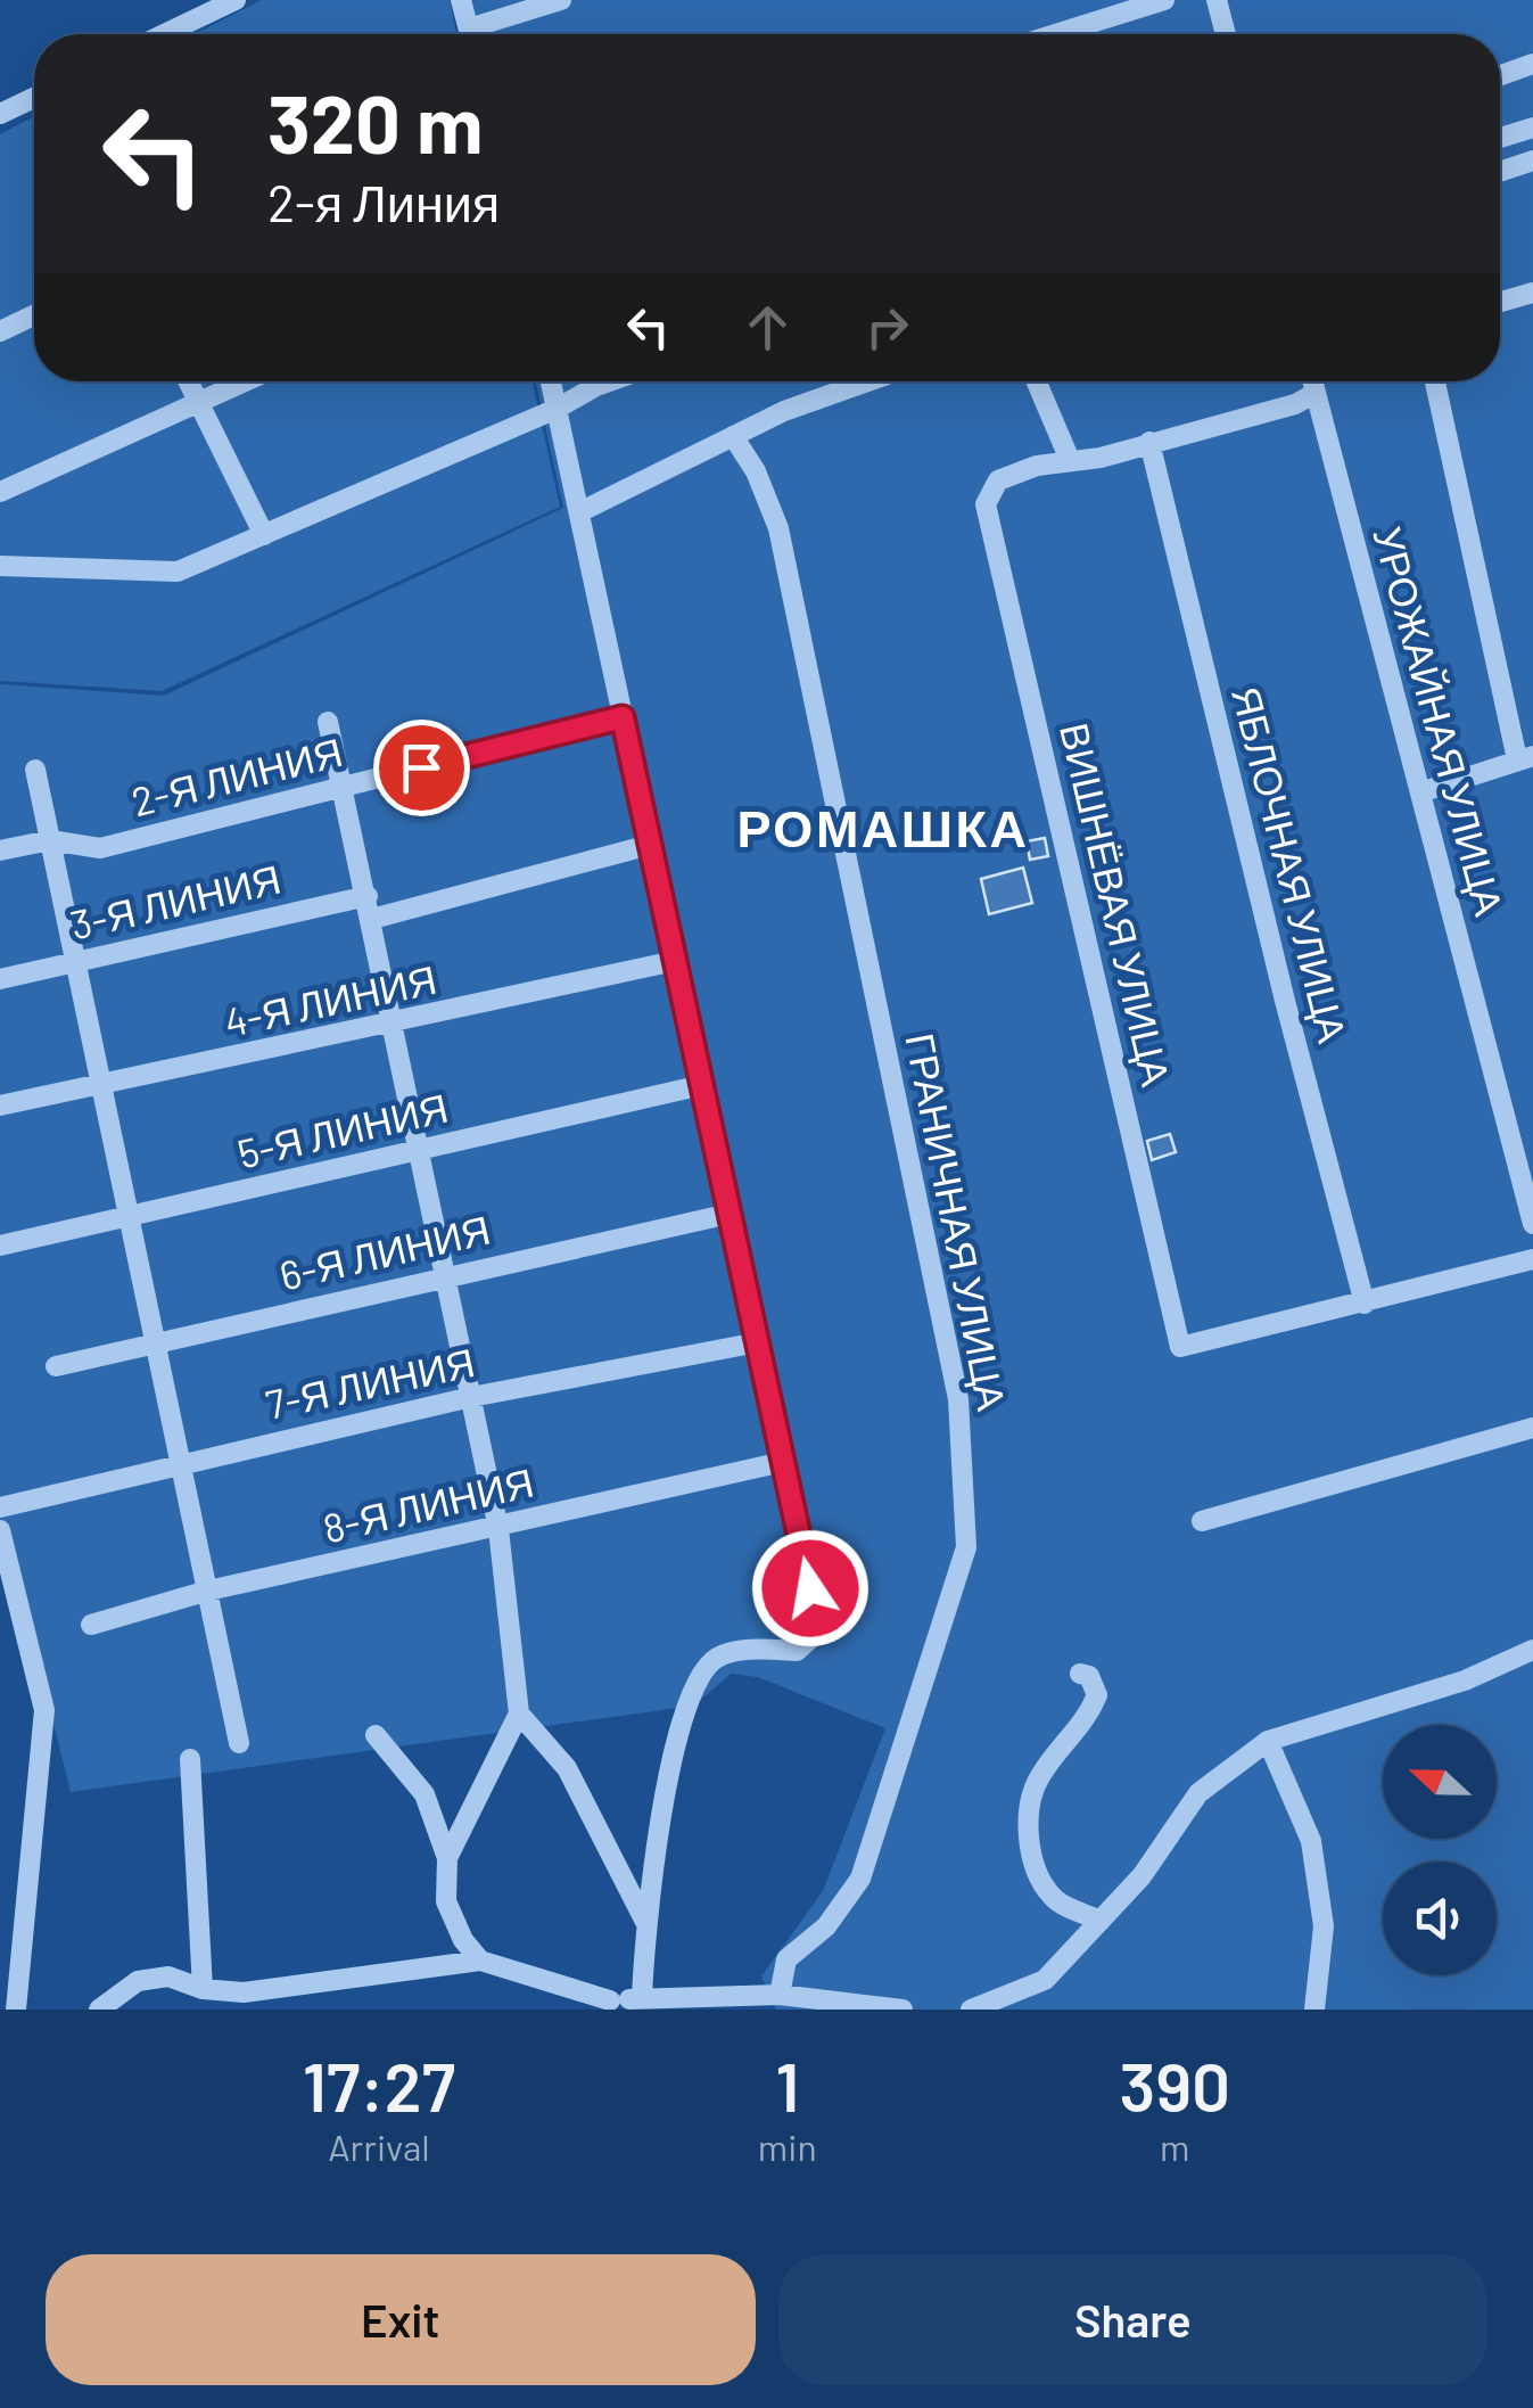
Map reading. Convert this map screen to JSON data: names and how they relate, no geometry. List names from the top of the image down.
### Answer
{
  "streets": {
    "street": [
      "УРОЖАЙНАЯ УЛИЦА",
      "2-Я ЛИНИЯ",
      "ЯБЛОЧНАЯ УЛИЦА",
      "3-Я ЛИНИЯ",
      "ВИШНЁВАЯ УЛИЦА",
      "4-Я ЛИНИЯ",
      "5-Я ЛИНИЯ",
      "ГРАНИЧНАЯ УЛИЦА",
      "6-Я ЛИНИЯ",
      "7-Я ЛИНИЯ",
      "8-Я ЛИНИЯ"
    ]
  },
  "crossings": [
    ["ЯБЛОЧНАЯ УЛИЦА", "ВИШНЁВАЯ УЛИЦА"]
  ],
  "districts": ["РОМАШКА"],
  "north": "left",
  "page": {
    "turn": ["320 m", "2-я Линия"],
    "eta": [
      "17:27",
      "Arrival",
      "1",
      "min",
      "390",
      "m"
    ],
    "buttons": ["Exit", "Share"]
  }
}
